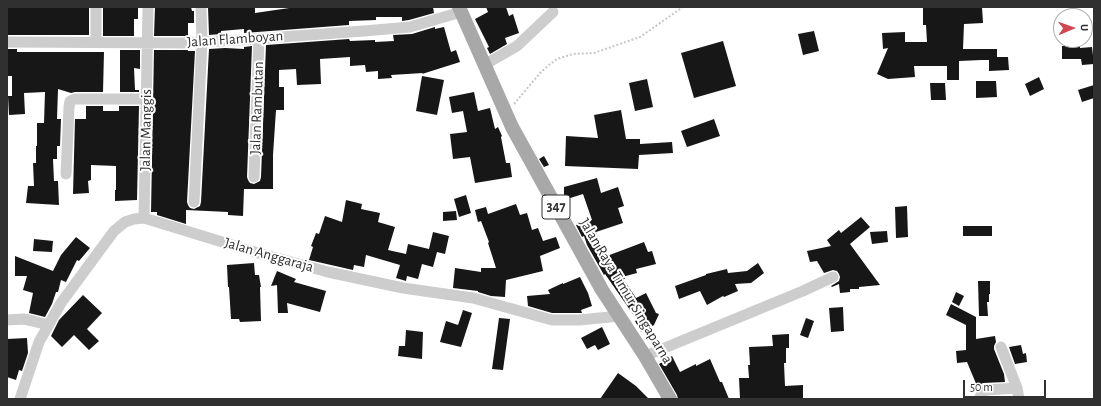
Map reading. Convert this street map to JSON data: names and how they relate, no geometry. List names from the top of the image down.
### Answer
{
  "streets": {
    "main road": ["347", "Jalan Raya Timur Singaparna"],
    "street": [
      "Jalan Flamboyan",
      "Jalan Rambutan",
      "Jalan Manggis",
      "Jalan Anggaraja"
    ]
  },
  "crossings": [
    ["Jalan Flamboyan", "Jalan Rambutan"],
    ["Jalan Flamboyan", "Jalan Manggis"],
    ["Jalan Flamboyan", "Jalan Raya Timur Singaparna"],
    ["Jalan Manggis", "Jalan Anggaraja"],
    ["Jalan Anggaraja", "Jalan Raya Timur Singaparna"]
  ],
  "scale_bar": "50 m",
  "north": "right"
}
